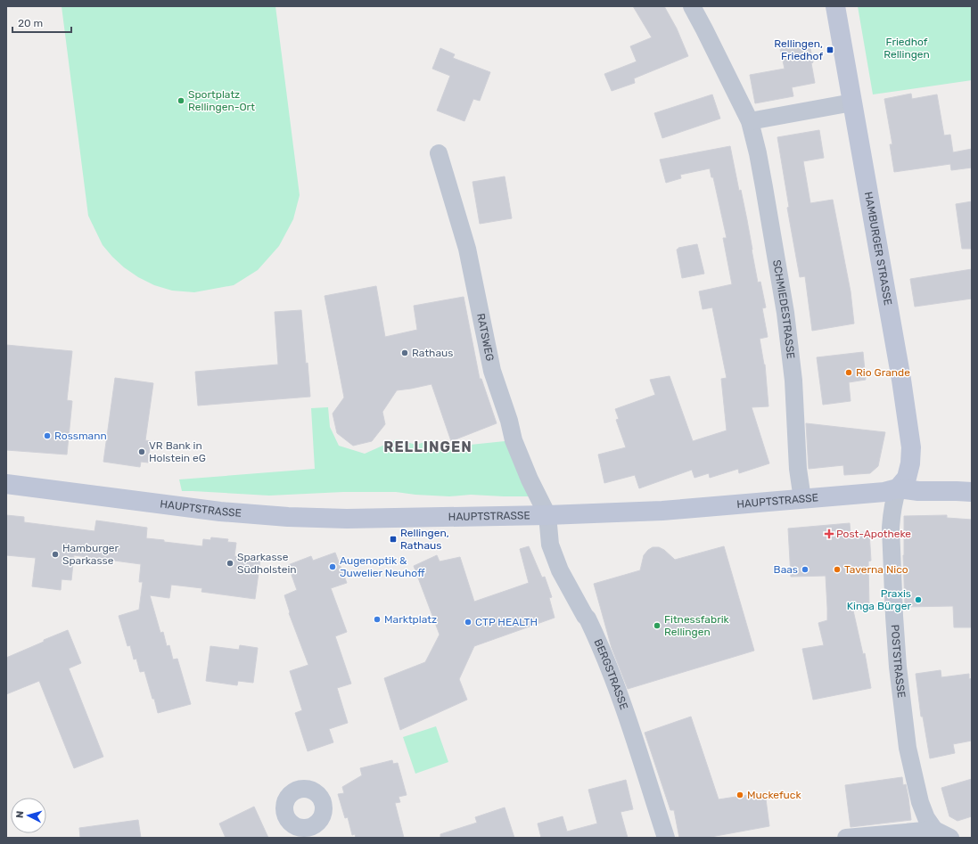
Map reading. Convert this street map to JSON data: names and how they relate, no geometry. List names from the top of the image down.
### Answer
{
  "streets": {
    "main road": ["HAMBURGER STRASSE", "HAUPTSTRASSE"],
    "street": [
      "SCHMIEDESTRASSE",
      "RATSWEG",
      "POSTSTRASSE",
      "BERGSTRASSE"
    ]
  },
  "crossings": [
    ["HAMBURGER STRASSE", "HAUPTSTRASSE"],
    ["HAMBURGER STRASSE", "POSTSTRASSE"],
    ["SCHMIEDESTRASSE", "HAUPTSTRASSE"],
    ["RATSWEG", "HAUPTSTRASSE"],
    ["RATSWEG", "BERGSTRASSE"],
    ["HAUPTSTRASSE", "POSTSTRASSE"],
    ["HAUPTSTRASSE", "BERGSTRASSE"]
  ],
  "districts": ["RELLINGEN"],
  "parks": ["Friedhof Rellingen"],
  "places": {
    "transit": ["Rellingen, Friedhof", "Rellingen, Rathaus"],
    "other": [
      "Sportplatz Rellingen-Ort",
      "Rathaus",
      "Rio Grande",
      "Rossmann",
      "VR Bank in Holstein eG",
      "Hamburger Sparkasse",
      "Sparkasse Südholstein",
      "Augenoptik & Juwelier Neuhoff",
      "Baas",
      "Taverna Nico",
      "Praxis Kinga Bürger",
      "Marktplatz",
      "CTP HEALTH",
      "Fitnessfabrik Rellingen",
      "Muckefuck"
    ],
    "health": ["Post-Apotheke"]
  },
  "scale_bar": "20 m",
  "north": "left"
}
